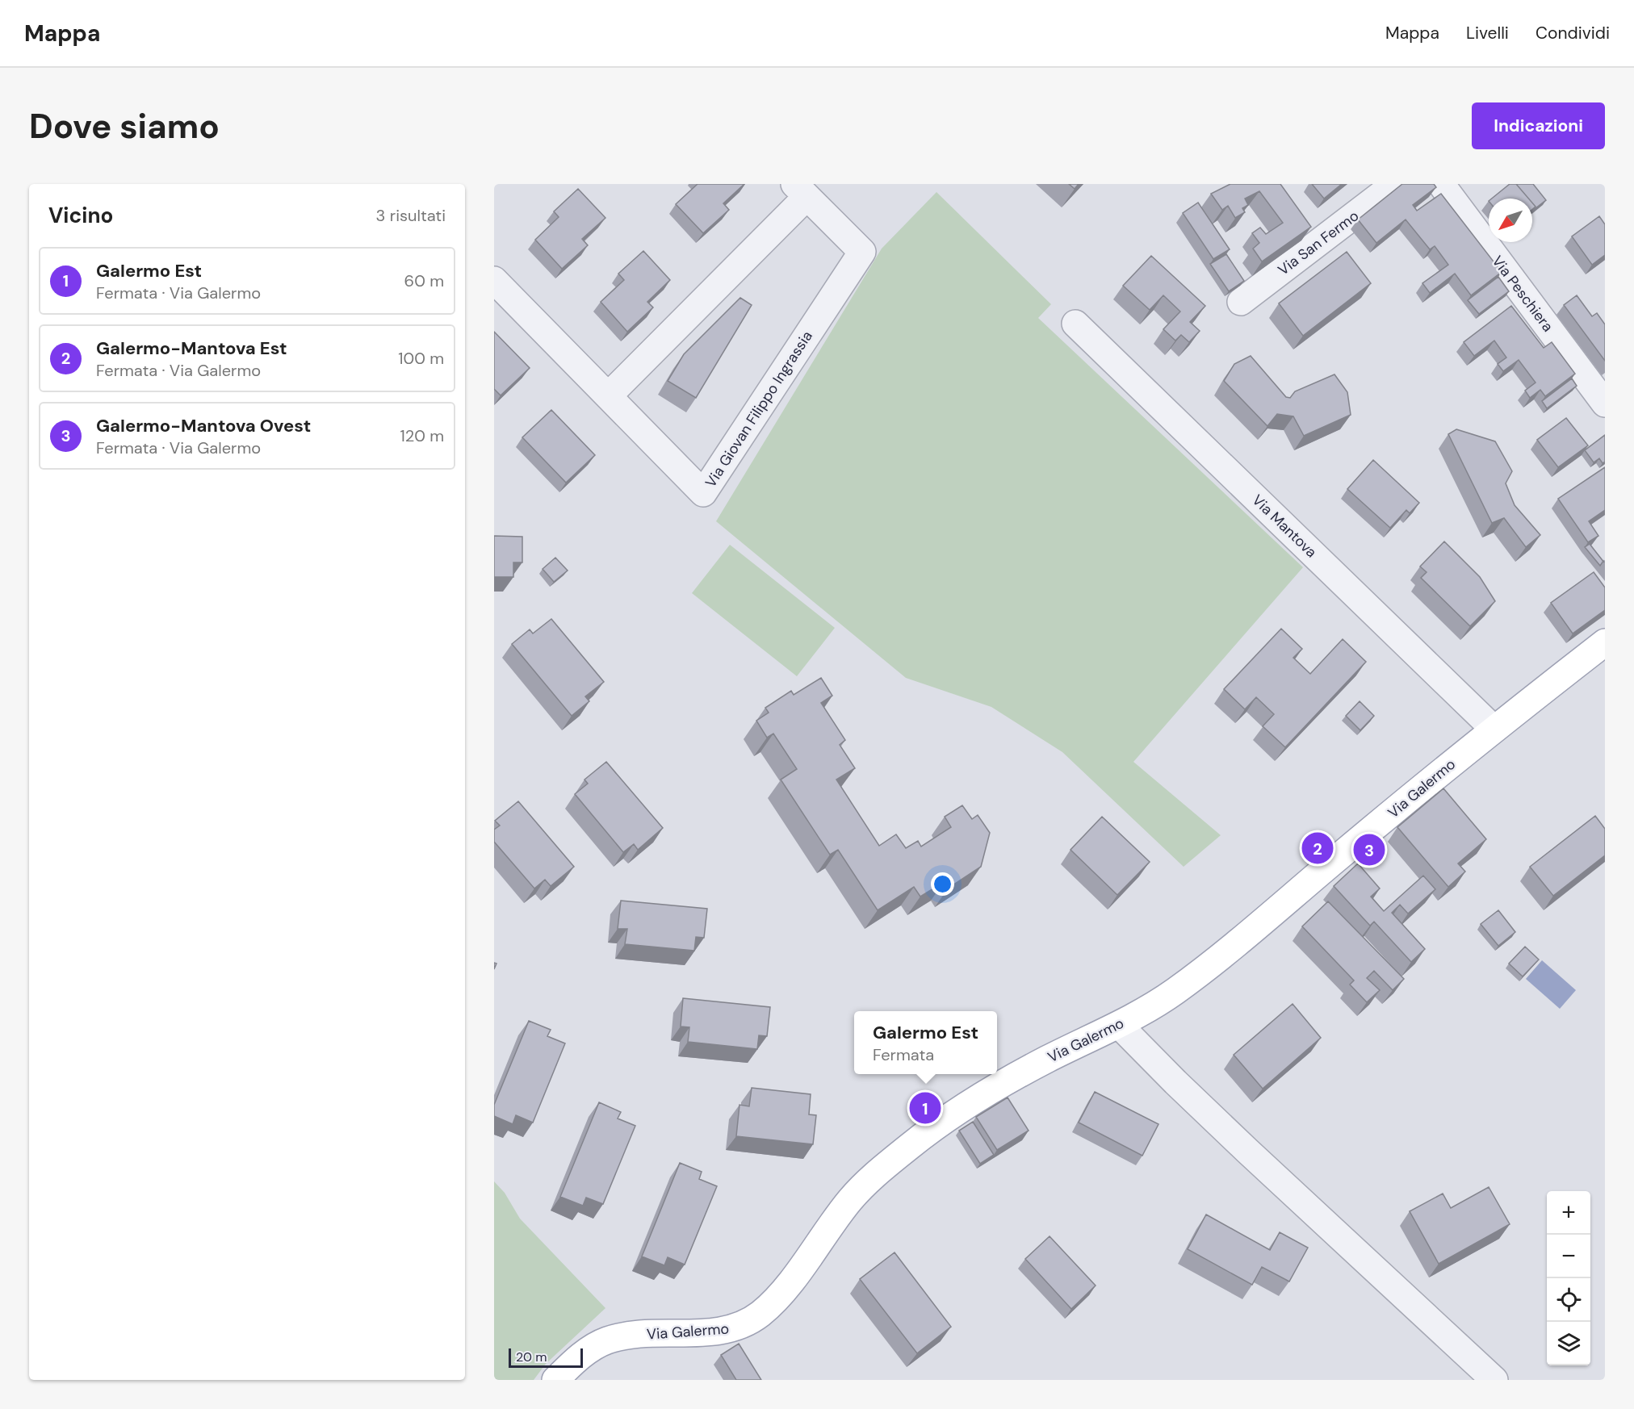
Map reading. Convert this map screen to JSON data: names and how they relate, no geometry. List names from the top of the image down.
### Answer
{
  "streets": {
    "main road": ["Via Galermo"],
    "street": [
      "Via San Fermo",
      "Via Peschiera",
      "Via Giovan Filippo Ingrassia",
      "Via Mantova"
    ]
  },
  "crossings": [
    ["Via Mantova", "Via Galermo"]
  ],
  "scale_bar": "20 m",
  "north": "bottom left",
  "page": {
    "header": "Mappa",
    "nav": ["Mappa", "Livelli", "Condividi"],
    "buttons": "Indicazioni",
    "title": "Dove siamo",
    "heading": ["Vicino", "3 risultati"],
    "list": [
      {
        "mark": "1",
        "name": "Galermo Est",
        "note": "Fermata · Via Galermo",
        "value": "60 m"
      },
      {
        "mark": "2",
        "name": "Galermo-Mantova Est",
        "note": "Fermata · Via Galermo",
        "value": "100 m"
      },
      {
        "mark": "3",
        "name": "Galermo-Mantova Ovest",
        "note": "Fermata · Via Galermo",
        "value": "120 m"
      }
    ],
    "pins": ["2", "3", "1"],
    "popup": ["Galermo Est", "Fermata"],
    "map_buttons": ["+", "−"],
    "scale": "20 m"
  }
}
